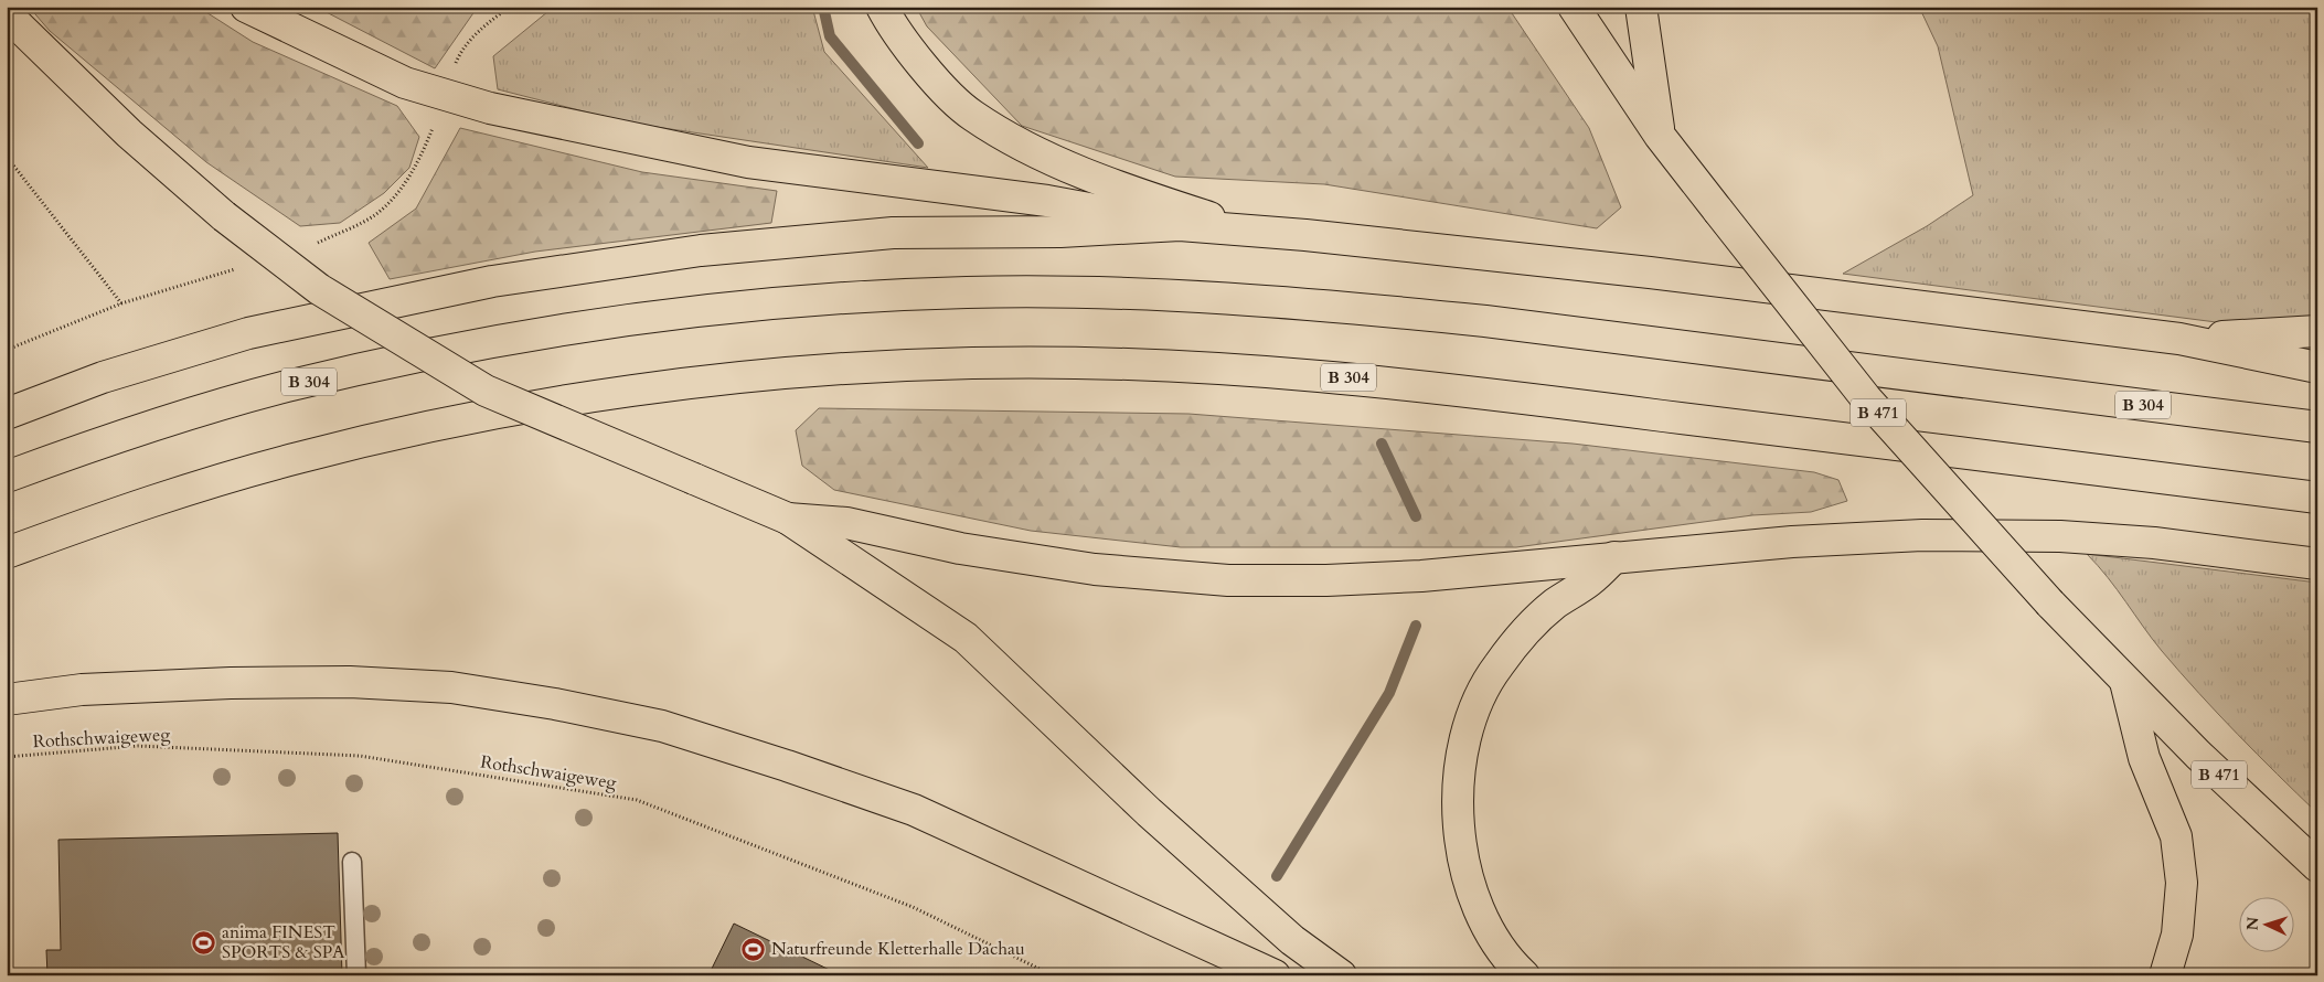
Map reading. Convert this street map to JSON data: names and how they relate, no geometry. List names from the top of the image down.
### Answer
{
  "streets": {
    "highway": ["B 304", "B 471"],
    "path": ["Rothschwaigeweg"]
  },
  "places": {
    "sports": ["anima FINEST SPORTS & SPA", "Naturfreunde Kletterhalle Dachau"]
  },
  "north": "left"
}
